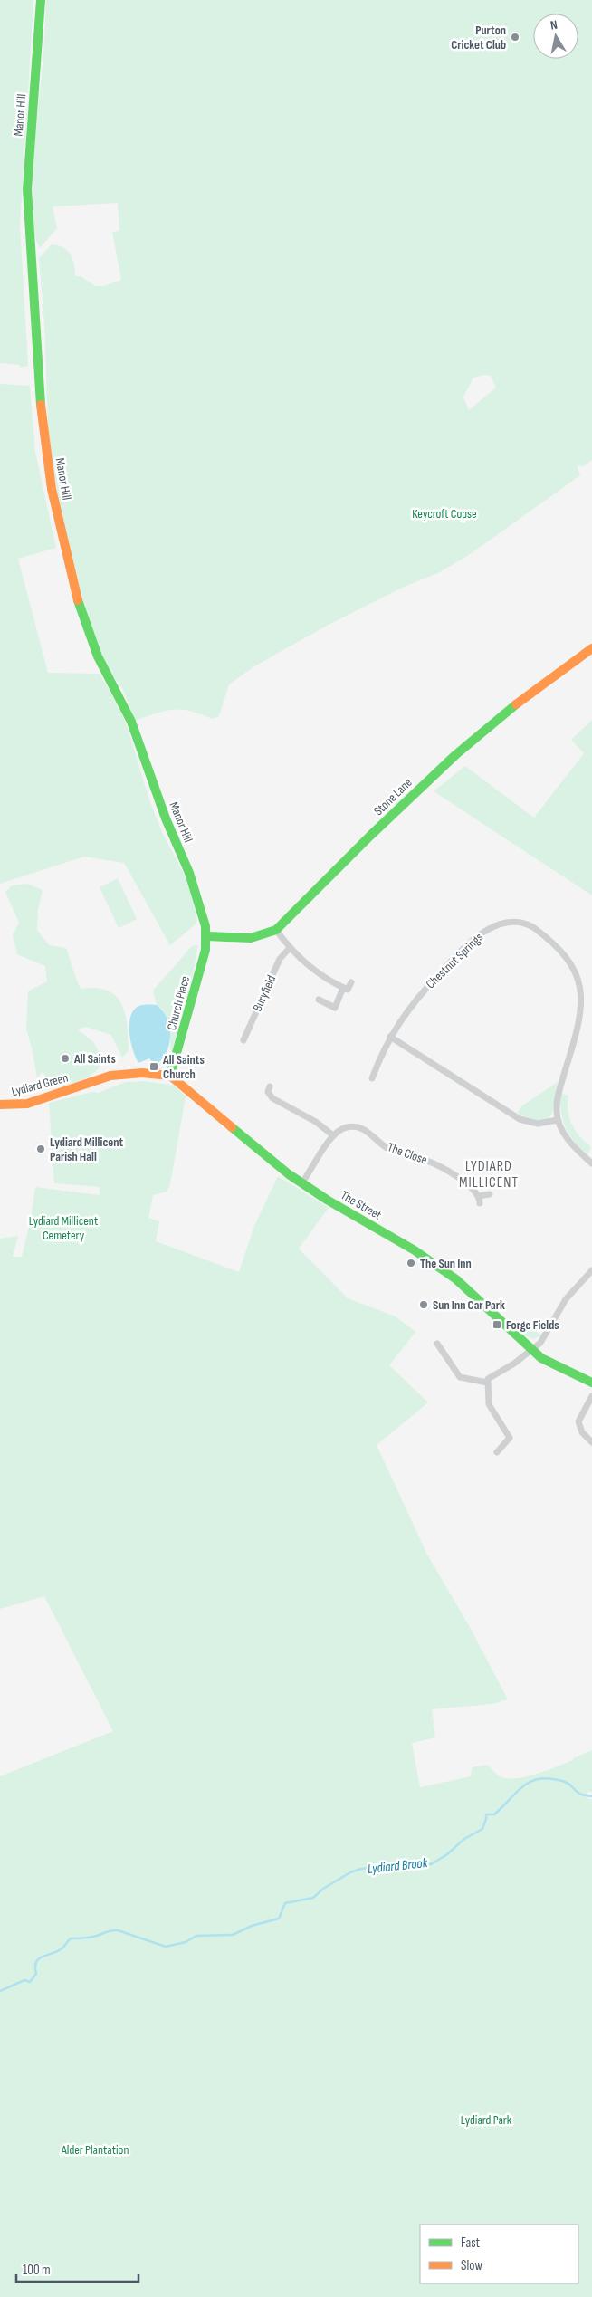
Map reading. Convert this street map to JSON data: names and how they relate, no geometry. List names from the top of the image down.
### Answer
{
  "streets": {
    "street": [
      "Manor Hill",
      "Stone Lane",
      "Chestnut Springs",
      "Buryfield",
      "Church Place",
      "Lydiard Green",
      "The Close",
      "The Street"
    ]
  },
  "crossings": [
    ["Manor Hill", "Stone Lane"],
    ["Manor Hill", "Church Place"],
    ["Stone Lane", "Church Place"],
    ["Church Place", "Lydiard Green"],
    ["Church Place", "The Street"],
    ["Lydiard Green", "The Street"]
  ],
  "districts": ["LYDIARD MILLICENT"],
  "water": ["Lydiard Brook"],
  "parks": [
    "Keycroft Copse",
    "Lydiard Millicent Cemetery",
    "Lydiard Park",
    "Alder Plantation"
  ],
  "places": {
    "other": [
      "Purton Cricket Club",
      "All Saints",
      "Lydiard Millicent Parish Hall",
      "The Sun Inn",
      "Sun Inn Car Park"
    ],
    "transit": ["All Saints Church", "Forge Fields"]
  },
  "legend": ["Fast", "Slow"],
  "scale_bar": "100 m",
  "north": "top"
}
